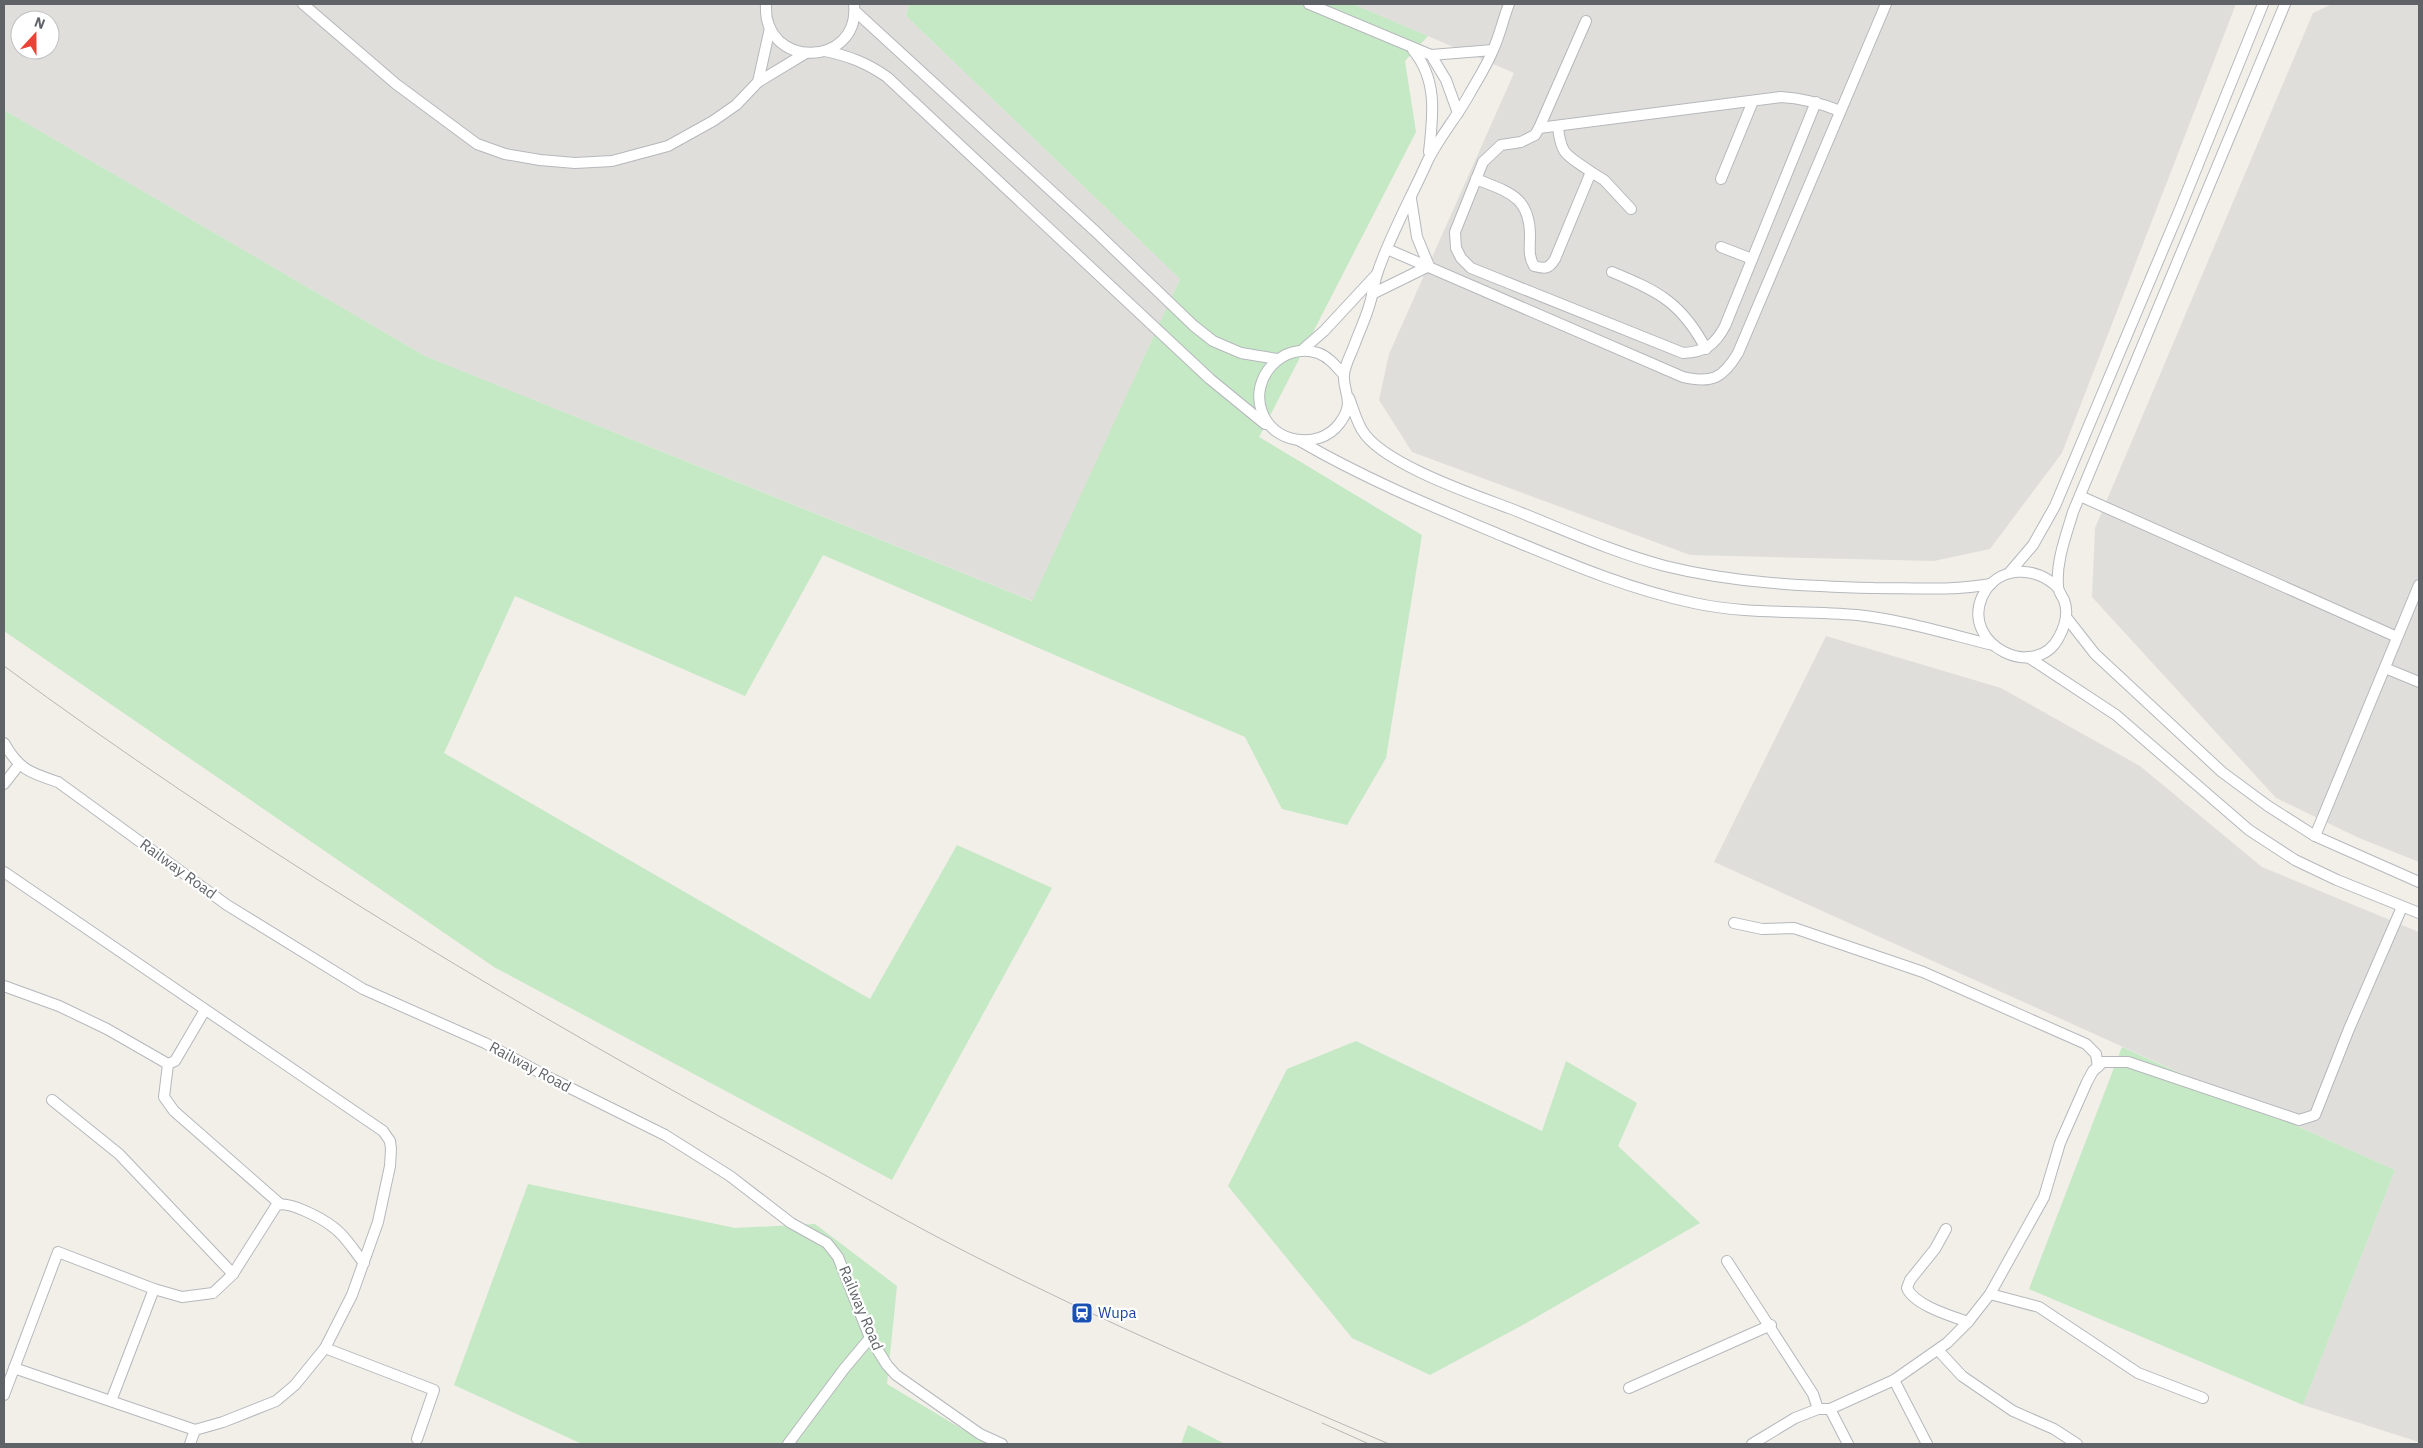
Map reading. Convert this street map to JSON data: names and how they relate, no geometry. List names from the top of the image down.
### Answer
{
  "streets": {
    "street": ["Railway Road"]
  },
  "places": {
    "station": ["Wupa"]
  },
  "north": "top"
}
